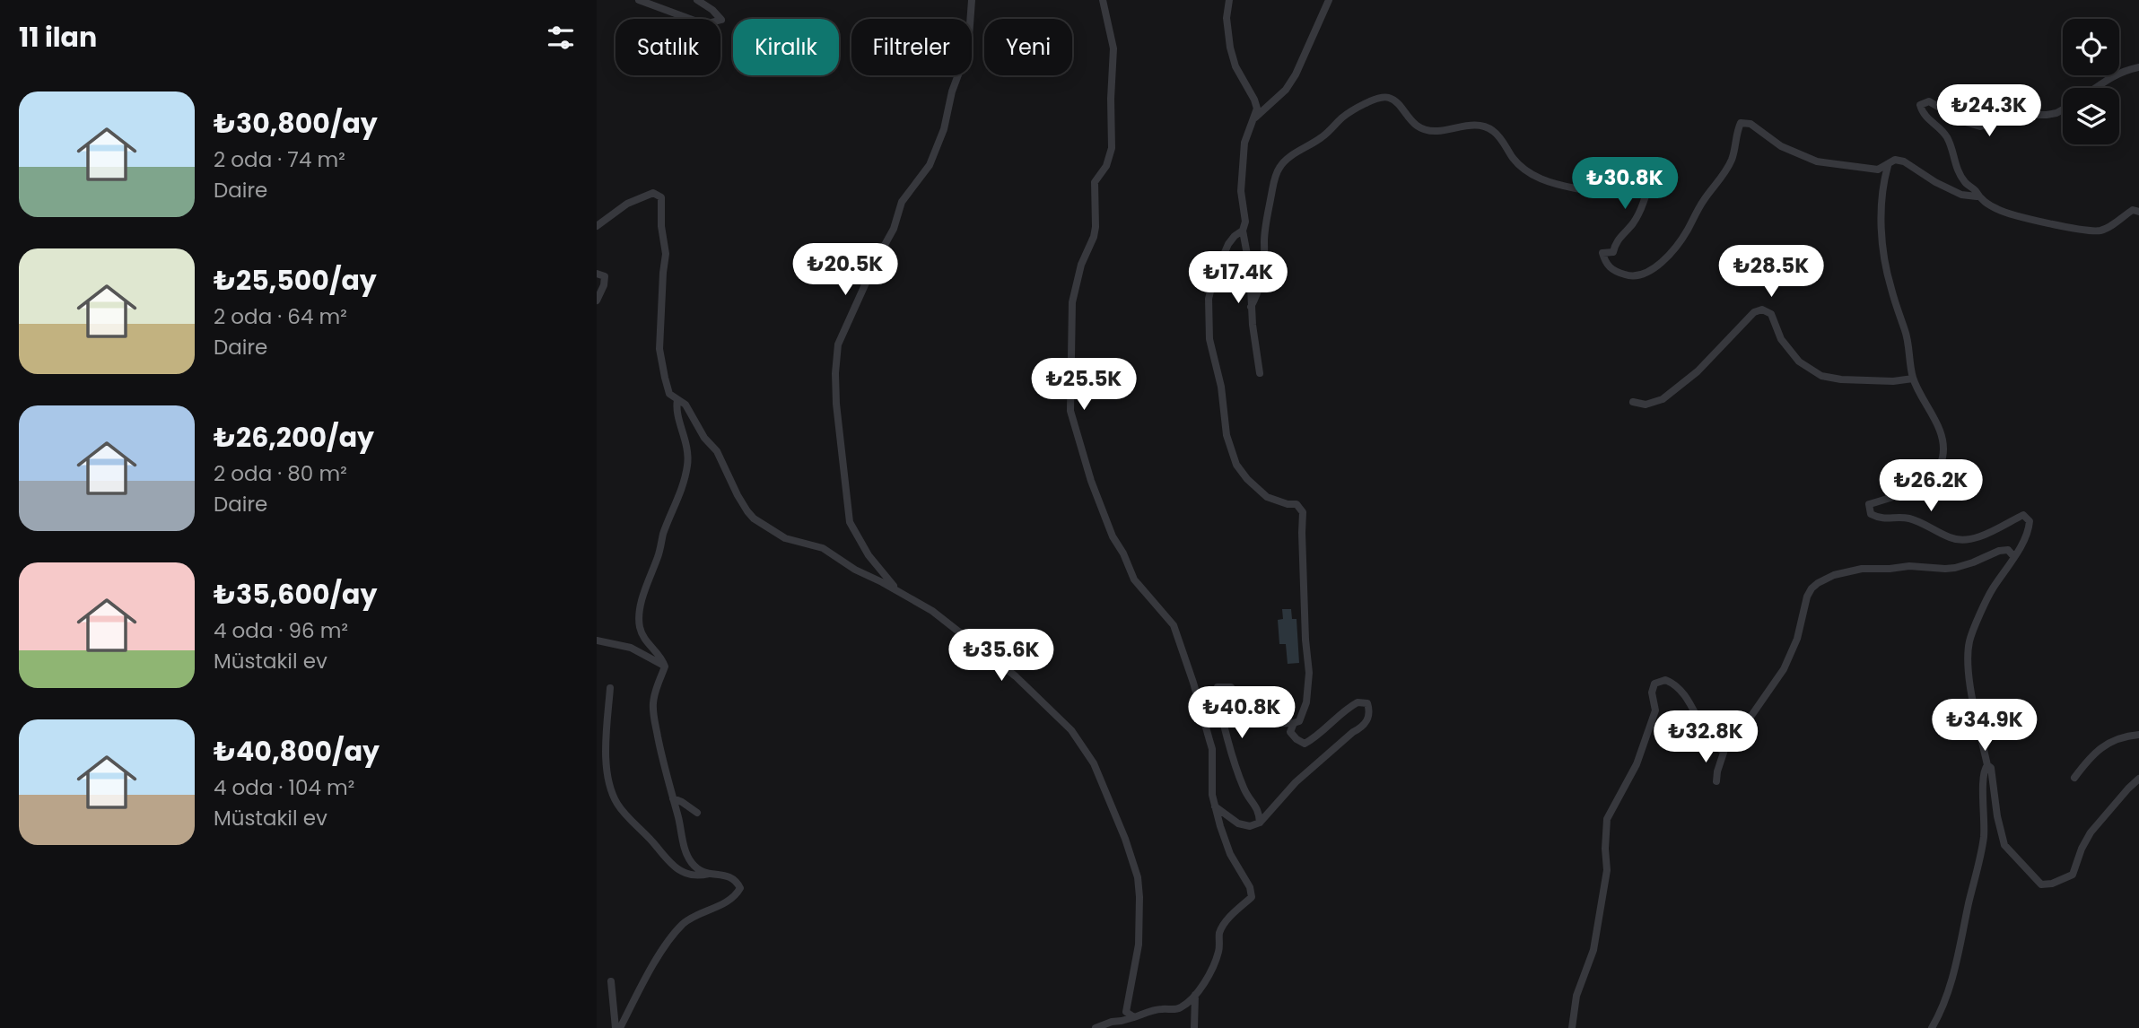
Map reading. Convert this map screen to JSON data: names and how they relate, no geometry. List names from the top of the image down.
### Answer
{
  "page": {
    "heading": "11 ilan",
    "chip": [
      "Satılık",
      "Kiralık",
      "Filtreler",
      "Yeni"
    ],
    "list": [
      {
        "name": "₺30,800/ay",
        "note": "2 oda · 74 m² · Daire"
      },
      {
        "name": "₺25,500/ay",
        "note": "2 oda · 64 m² · Daire"
      },
      {
        "name": "₺26,200/ay",
        "note": "2 oda · 80 m² · Daire"
      },
      {
        "name": "₺35,600/ay",
        "note": "4 oda · 96 m² · Müstakil ev"
      },
      {
        "name": "₺40,800/ay",
        "note": "4 oda · 104 m² · Müstakil ev"
      }
    ],
    "price": [
      "₺24.3K",
      "₺30.8K",
      "₺20.5K",
      "₺28.5K",
      "₺17.4K",
      "₺25.5K",
      "₺26.2K",
      "₺35.6K",
      "₺40.8K",
      "₺34.9K",
      "₺32.8K"
    ]
  }
}
